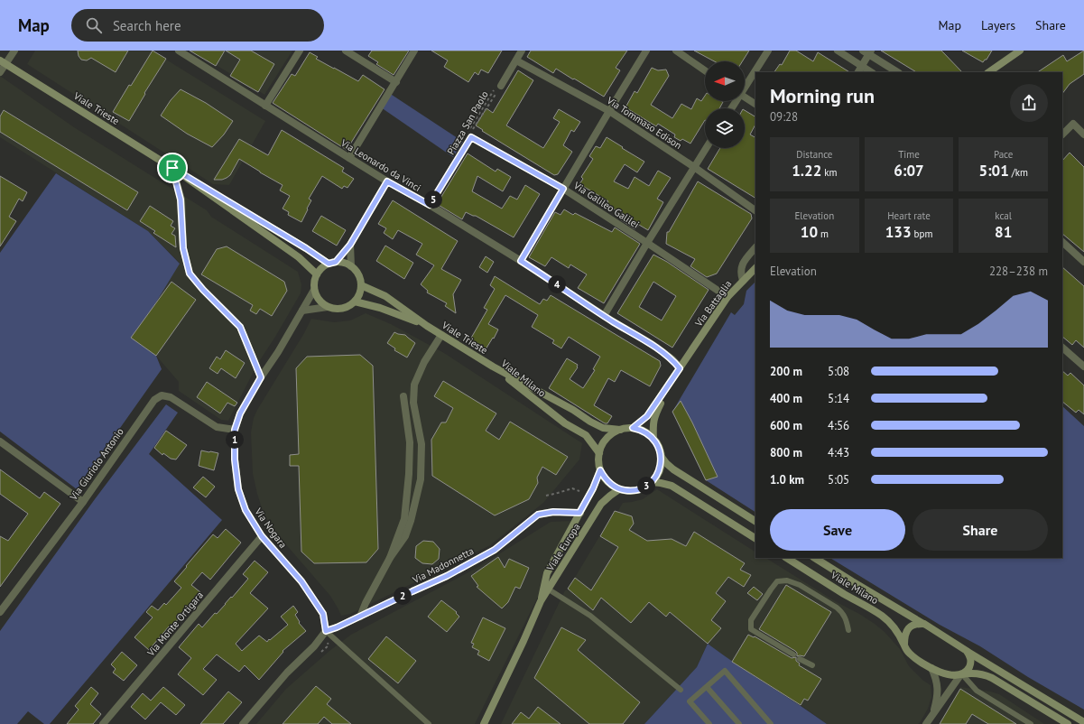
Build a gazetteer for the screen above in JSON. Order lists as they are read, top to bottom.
{
  "streets": {
    "main road": [
      "Viale Trieste",
      "Via Battaglia",
      "Viale Milano",
      "Viale Europa"
    ],
    "street": [
      "Piazza San Paolo",
      "Via Tommaso Edison",
      "Via Leonardo da Vinci",
      "Via Galileo Galilei",
      "Via Giuriolo Antonio",
      "Via Nogara",
      "Via Madonnetta",
      "Via Monte Ortigara"
    ]
  },
  "crossings": [
    ["Viale Trieste", "Viale Milano"],
    ["Viale Trieste", "Via Nogara"],
    ["Piazza San Paolo", "Via Tommaso Edison"],
    ["Piazza San Paolo", "Via Leonardo da Vinci"],
    ["Piazza San Paolo", "Via Galileo Galilei"],
    ["Via Leonardo da Vinci", "Via Battaglia"],
    ["Via Galileo Galilei", "Via Battaglia"],
    ["Via Battaglia", "Viale Milano"],
    ["Via Battaglia", "Viale Europa"],
    ["Viale Milano", "Viale Europa"],
    ["Via Giuriolo Antonio", "Via Nogara"],
    ["Via Nogara", "Via Madonnetta"],
    ["Via Nogara", "Via Monte Ortigara"],
    ["Viale Europa", "Via Madonnetta"]
  ],
  "north": "left",
  "page": {
    "header": "Map",
    "search": "Search here",
    "nav": ["Map", "Layers", "Share"],
    "heading": ["Morning run", "09:28"],
    "stats": [
      ["Distance", "1.22 km"],
      ["Time", "6:07"],
      ["Pace", "5:01 /km"],
      ["Elevation", "10 m"],
      ["Heart rate", "133 bpm"],
      ["kcal", "81"]
    ],
    "pins": [
      "5",
      "4",
      "1",
      "3",
      "2"
    ],
    "chart": ["Elevation", "228–238 m"],
    "list": [
      {
        "name": "200 m",
        "note": "5:08"
      },
      {
        "name": "400 m",
        "note": "5:14"
      },
      {
        "name": "600 m",
        "note": "4:56"
      },
      {
        "name": "800 m",
        "note": "4:43"
      },
      {
        "name": "1.0 km",
        "note": "5:05"
      }
    ],
    "buttons": ["Save", "Share"]
  }
}
